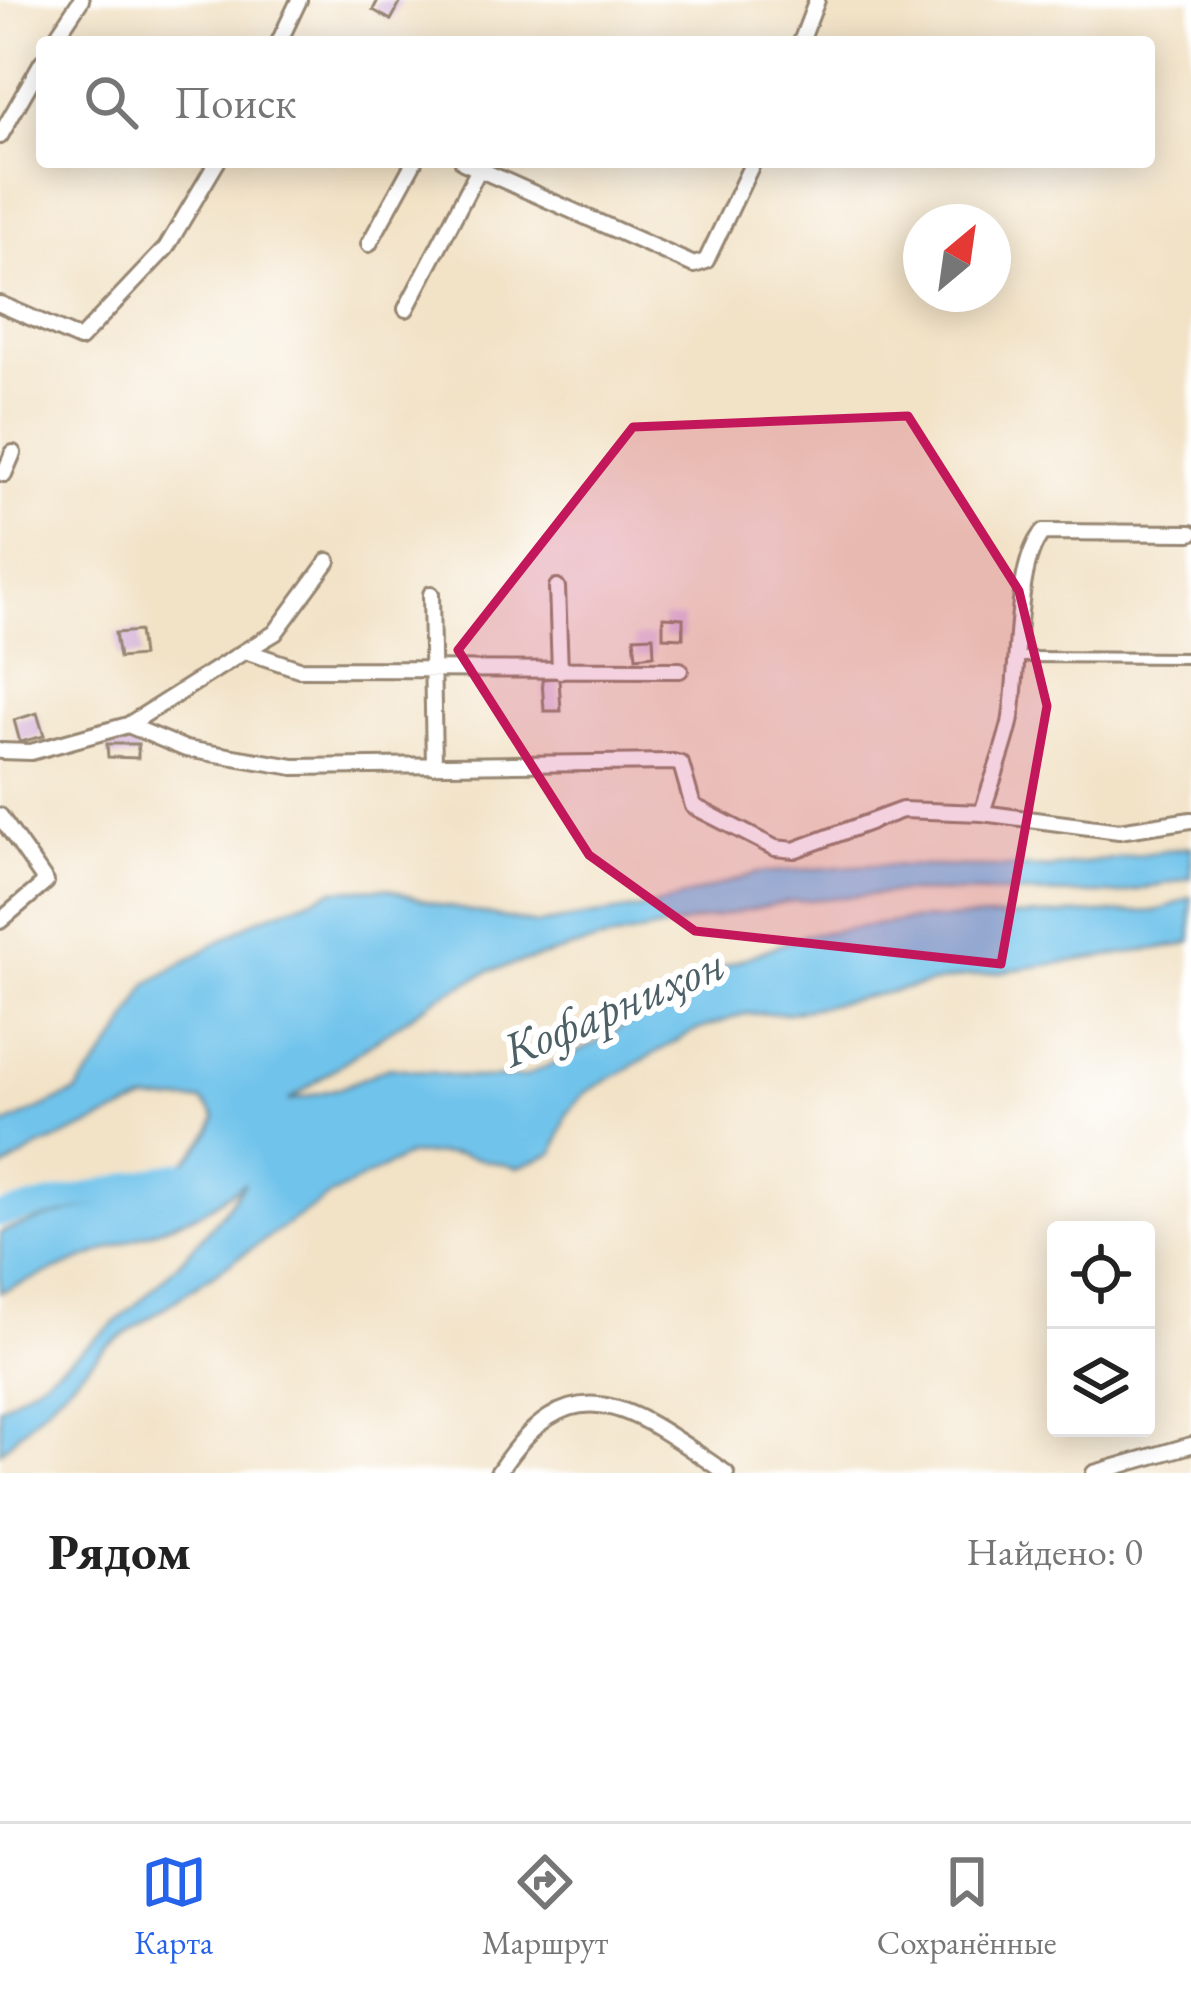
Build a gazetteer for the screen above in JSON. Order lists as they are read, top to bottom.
{
  "water": ["Кофарниҳон"],
  "north": "top right",
  "page": {
    "search": "Поиск",
    "heading": ["Рядом", "Найдено: 0"],
    "nav": ["Карта", "Маршрут", "Сохранённые"]
  }
}
